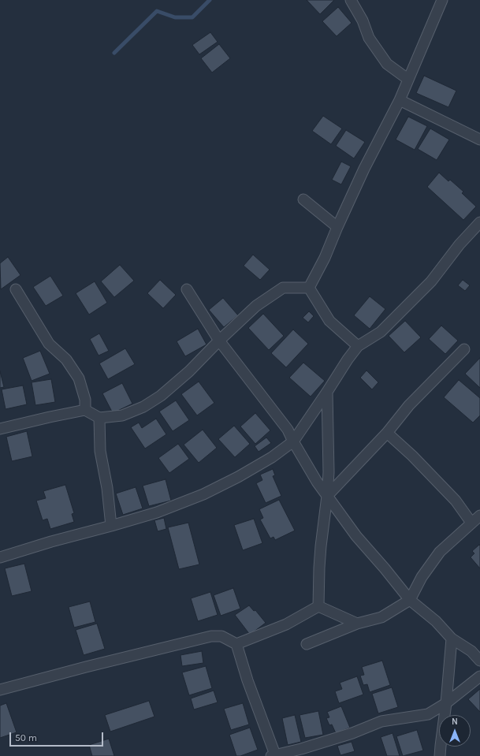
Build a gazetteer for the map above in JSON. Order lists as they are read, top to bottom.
{
  "scale_bar": "50 m",
  "north": "top"
}
